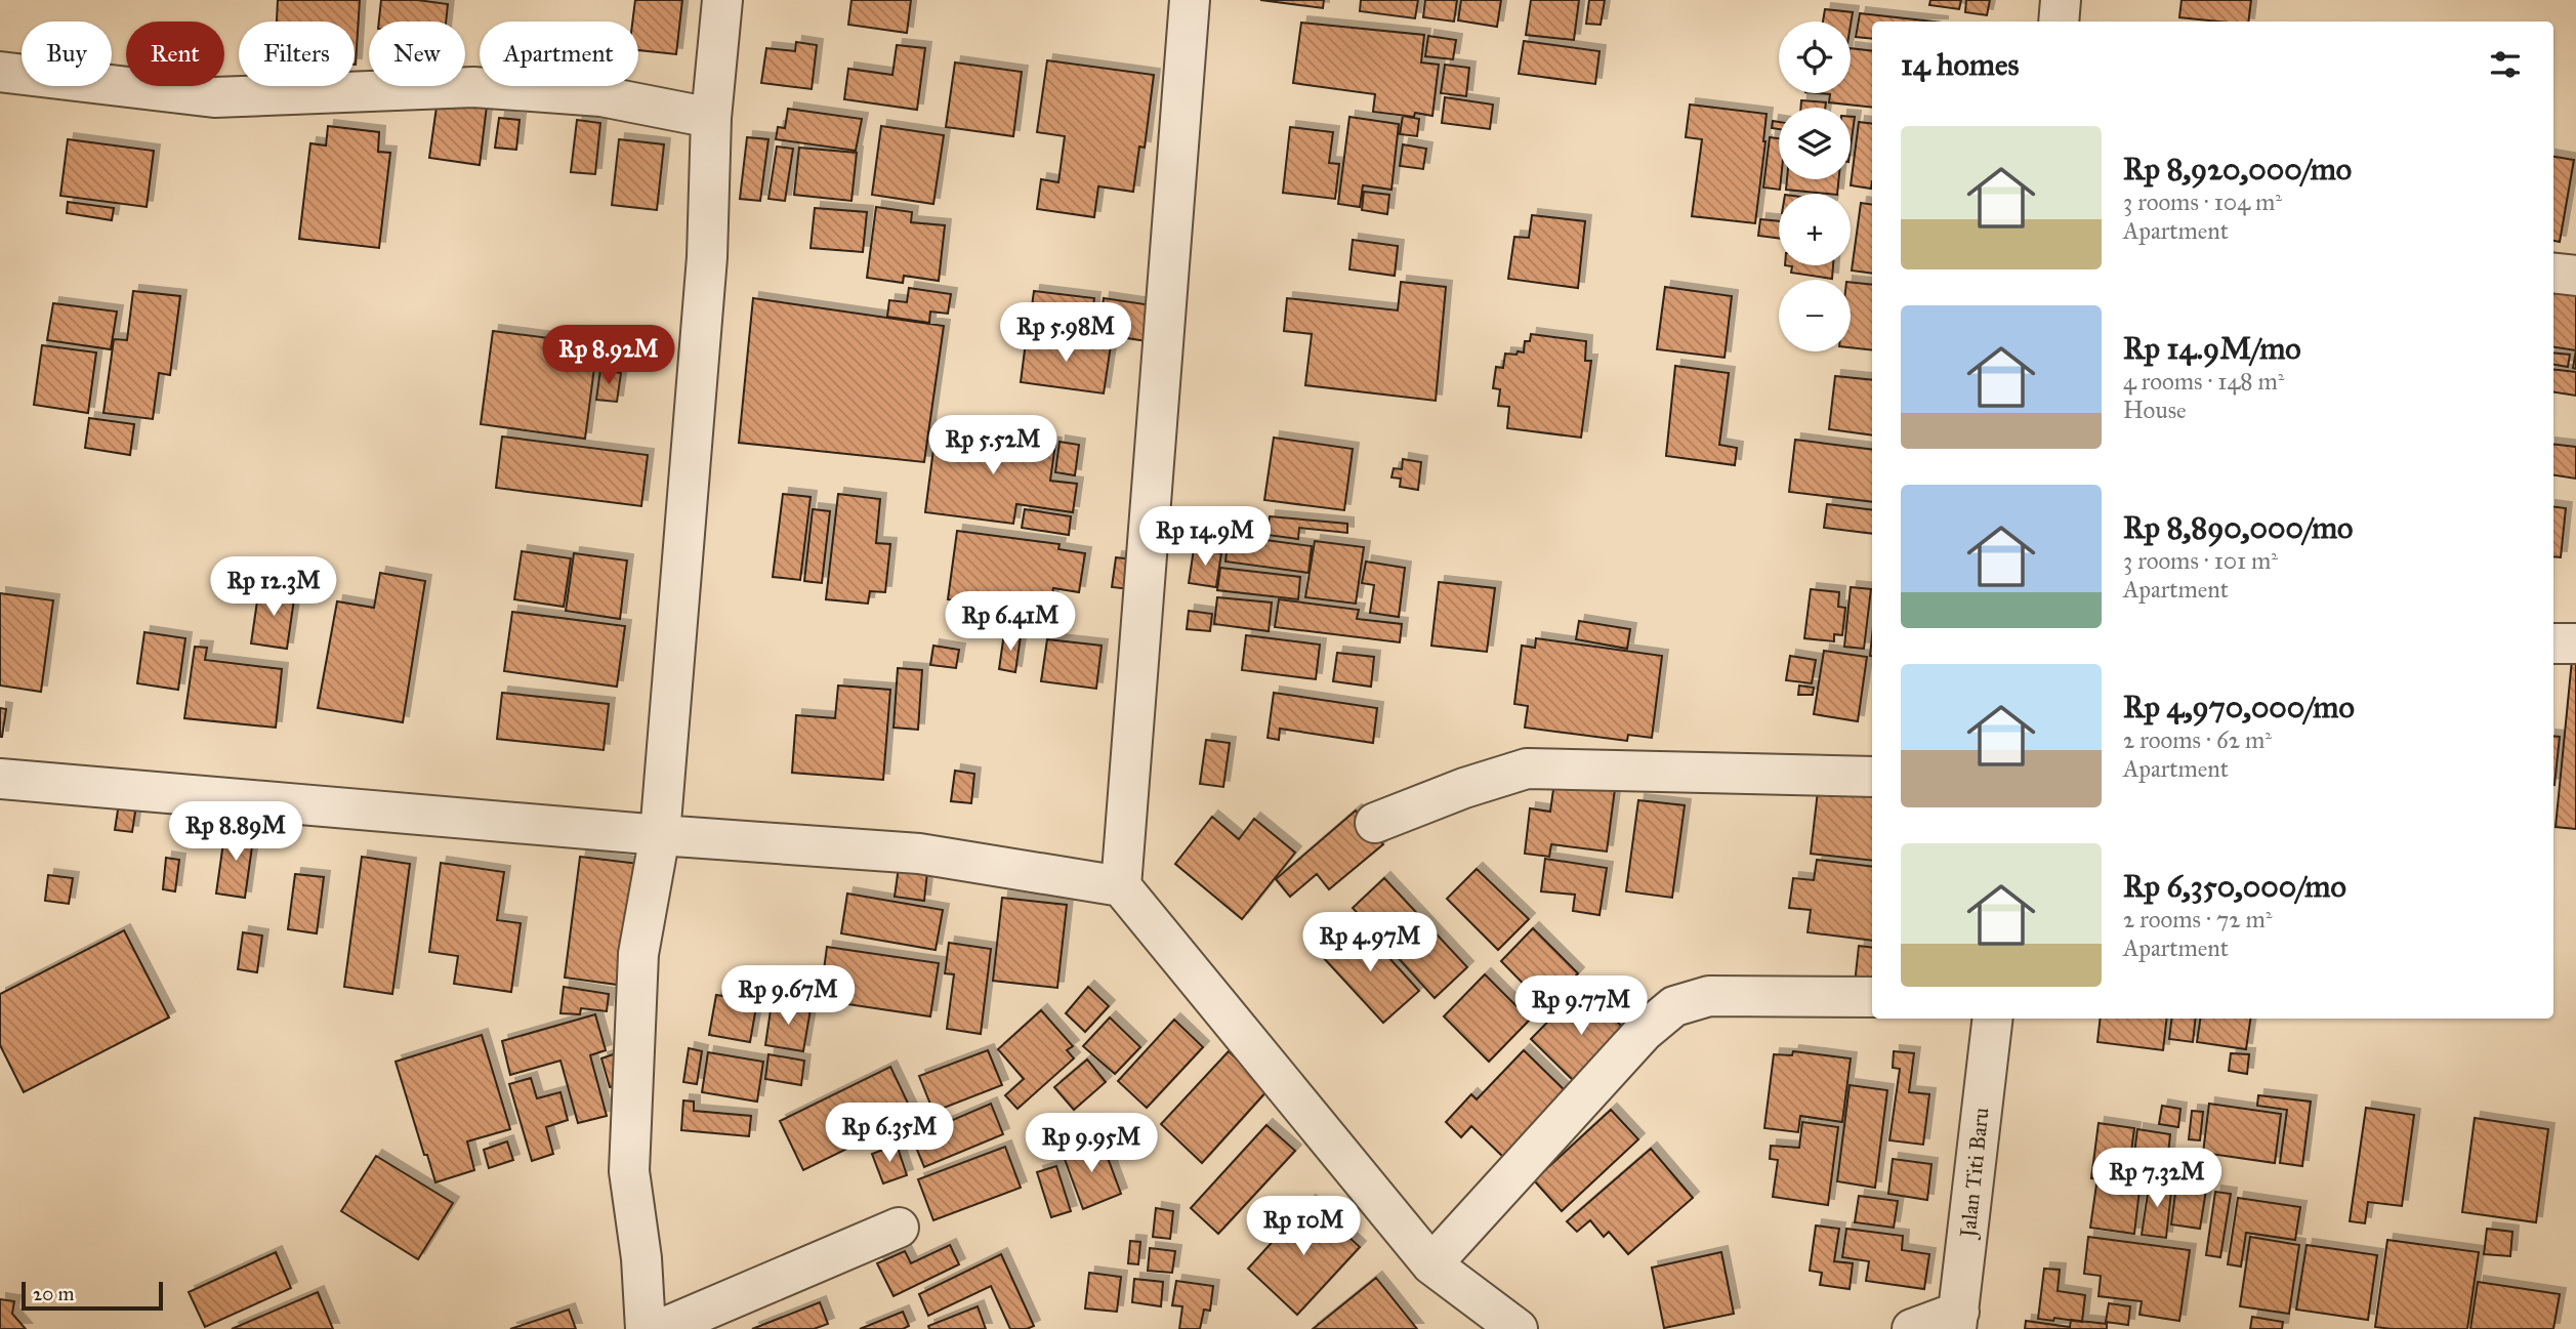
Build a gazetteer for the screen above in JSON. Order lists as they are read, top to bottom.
{
  "streets": {
    "street": ["Jalan Titi Baru"]
  },
  "scale_bar": "20 m",
  "page": {
    "map_buttons": ["+", "−"],
    "chip": [
      "Buy",
      "Rent",
      "Filters",
      "New",
      "Apartment"
    ],
    "heading": "14 homes",
    "list": [
      {
        "name": "Rp 8,920,000/mo",
        "note": "3 rooms · 104 m² · Apartment"
      },
      {
        "name": "Rp 14.9M/mo",
        "note": "4 rooms · 148 m² · House"
      },
      {
        "name": "Rp 8,890,000/mo",
        "note": "3 rooms · 101 m² · Apartment"
      },
      {
        "name": "Rp 4,970,000/mo",
        "note": "2 rooms · 62 m² · Apartment"
      },
      {
        "name": "Rp 6,350,000/mo",
        "note": "2 rooms · 72 m² · Apartment"
      }
    ],
    "price": [
      "Rp 5.98M",
      "Rp 8.92M",
      "Rp 5.52M",
      "Rp 14.9M",
      "Rp 12.3M",
      "Rp 6.41M",
      "Rp 8.89M",
      "Rp 4.97M",
      "Rp 9.67M",
      "Rp 9.77M",
      "Rp 6.35M",
      "Rp 9.95M",
      "Rp 7.32M",
      "Rp 10M"
    ],
    "scale": "20 m"
  }
}
